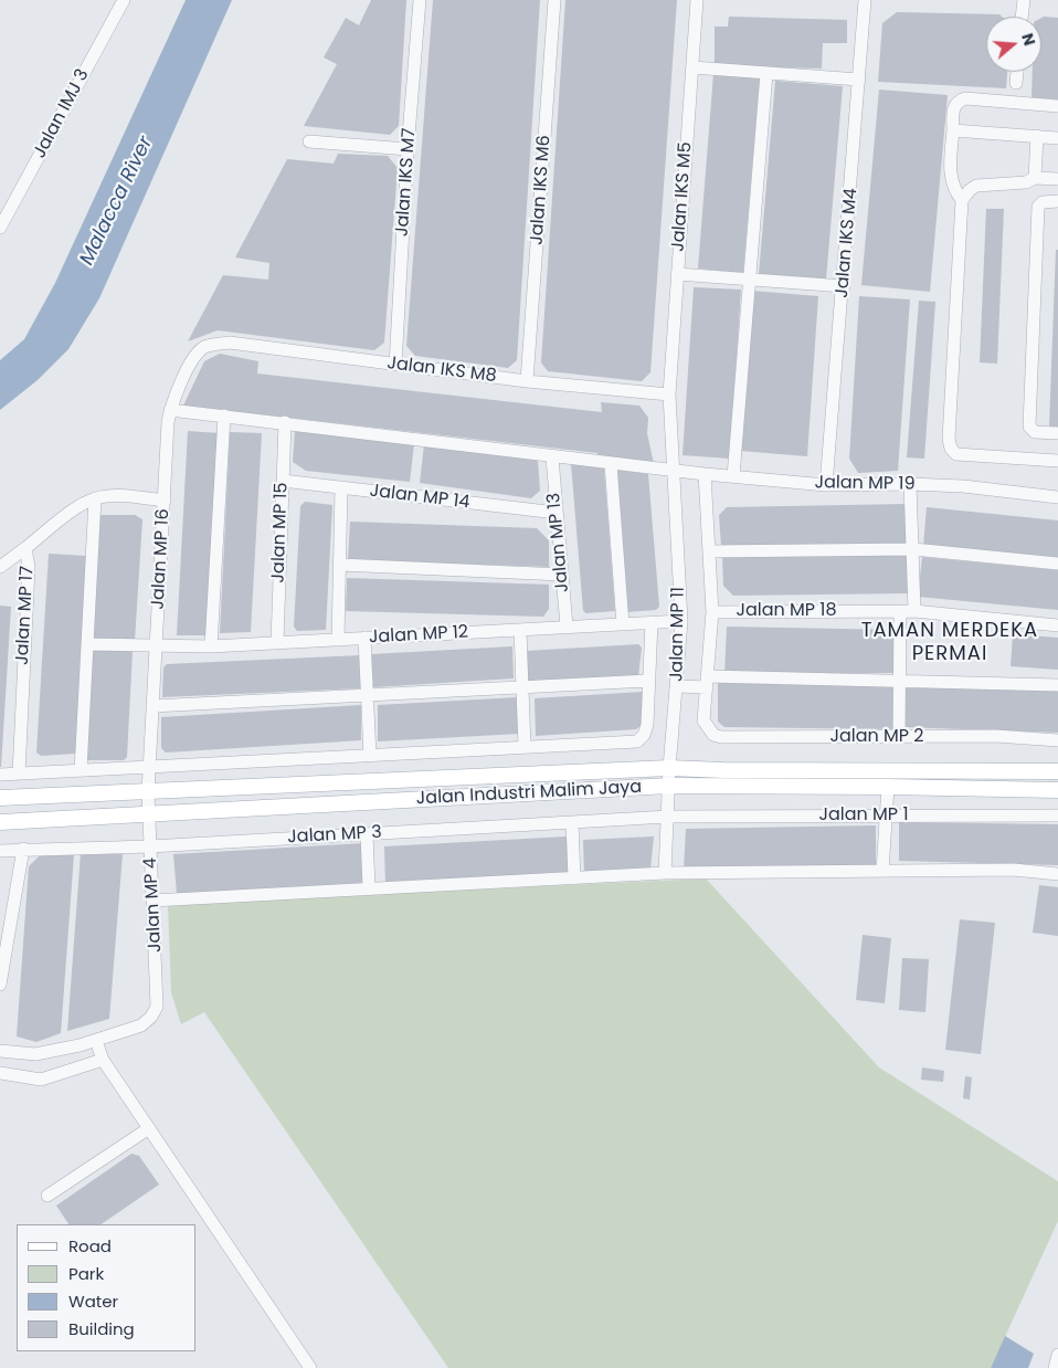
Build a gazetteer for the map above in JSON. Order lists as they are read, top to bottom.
{
  "streets": {
    "main road": ["Jalan Industri Malim Jaya"],
    "street": [
      "Jalan IMJ 3",
      "Jalan IKS M7",
      "Jalan IKS M6",
      "Jalan IKS M5",
      "Jalan IKS M4",
      "Jalan IKS M8",
      "Jalan MP 19",
      "Jalan MP 14",
      "Jalan MP 15",
      "Jalan MP 13",
      "Jalan MP 16",
      "Jalan MP 18",
      "Jalan MP 17",
      "Jalan MP 11",
      "Jalan MP 12",
      "Jalan MP 2",
      "Jalan MP 1",
      "Jalan MP 3",
      "Jalan MP 4"
    ]
  },
  "crossings": [
    ["Jalan IKS M7", "Jalan IKS M8"],
    ["Jalan IKS M6", "Jalan IKS M8"],
    ["Jalan IKS M5", "Jalan IKS M8"],
    ["Jalan IKS M5", "Jalan MP 11"],
    ["Jalan IKS M4", "Jalan MP 19"],
    ["Jalan IKS M8", "Jalan MP 16"],
    ["Jalan IKS M8", "Jalan MP 11"],
    ["Jalan MP 19", "Jalan MP 15"],
    ["Jalan MP 19", "Jalan MP 13"],
    ["Jalan MP 19", "Jalan MP 16"],
    ["Jalan MP 19", "Jalan MP 11"],
    ["Jalan MP 14", "Jalan MP 15"],
    ["Jalan MP 14", "Jalan MP 13"],
    ["Jalan MP 15", "Jalan MP 12"],
    ["Jalan MP 13", "Jalan MP 12"],
    ["Jalan MP 16", "Jalan MP 12"],
    ["Jalan MP 16", "Jalan Industri Malim Jaya"],
    ["Jalan MP 16", "Jalan MP 4"],
    ["Jalan MP 11", "Jalan MP 12"],
    ["Jalan MP 11", "Jalan Industri Malim Jaya"],
    ["Jalan MP 11", "Jalan MP 1"],
    ["Jalan MP 11", "Jalan MP 3"],
    ["Jalan Industri Malim Jaya", "Jalan MP 4"],
    ["Jalan MP 1", "Jalan MP 3"],
    ["Jalan MP 3", "Jalan MP 4"]
  ],
  "districts": ["TAMAN MERDEKA PERMAI"],
  "water": ["Malacca River"],
  "legend": [
    "Road",
    "Park",
    "Water",
    "Building"
  ],
  "north": "right"
}
